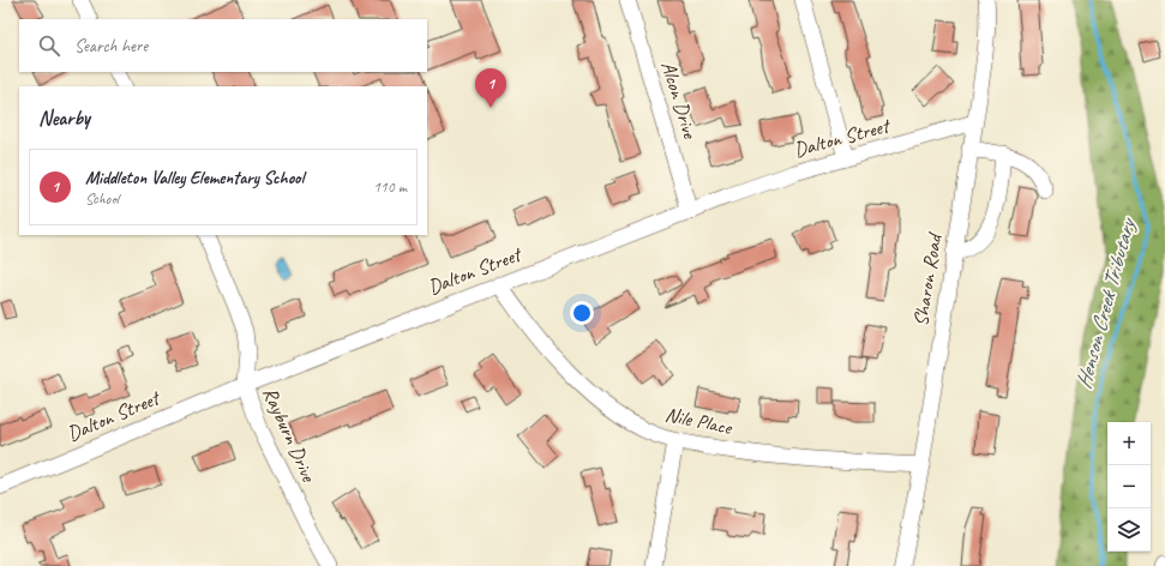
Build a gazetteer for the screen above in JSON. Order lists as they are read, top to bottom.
{
  "streets": {
    "street": [
      "Alcon Drive",
      "Dalton Street",
      "Sharon Road",
      "Nile Place",
      "Rayburn Drive"
    ]
  },
  "crossings": [
    ["Alcon Drive", "Dalton Street"],
    ["Dalton Street", "Sharon Road"],
    ["Dalton Street", "Nile Place"],
    ["Dalton Street", "Rayburn Drive"],
    ["Sharon Road", "Nile Place"]
  ],
  "water": ["Henson Creek Tributary"],
  "page": {
    "search": "Search here",
    "pins": "1",
    "heading": "Nearby",
    "list": [
      {
        "mark": "1",
        "name": "Middleton Valley Elementary School",
        "note": "School",
        "value": "110 m"
      }
    ],
    "map_buttons": ["+", "−"]
  }
}
